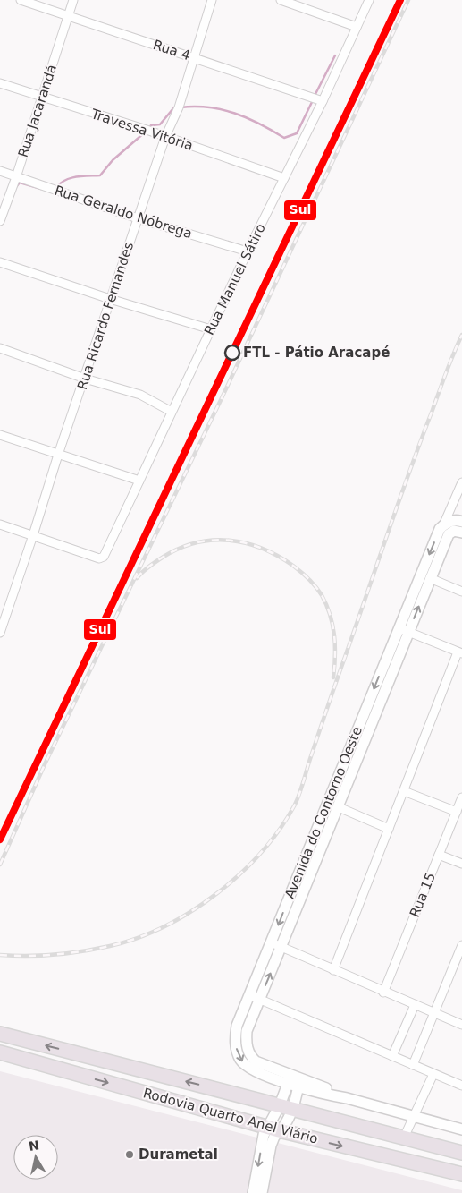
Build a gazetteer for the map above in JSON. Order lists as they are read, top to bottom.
{
  "streets": {
    "highway": ["Rodovia Quarto Anel Viário"],
    "street": [
      "Rua 4",
      "Rua Jacarandá",
      "Travessa Vitória",
      "Rua Geraldo Nóbrega",
      "Rua Manuel Sátiro",
      "Rua Ricardo Fernandes",
      "Avenida do Contorno Oeste",
      "Rua 15"
    ]
  },
  "crossings": [
    ["Rua 4", "Rua Jacarandá"],
    ["Rua 4", "Rua Manuel Sátiro"],
    ["Rua 4", "Rua Ricardo Fernandes"],
    ["Rua Jacarandá", "Travessa Vitória"],
    ["Rua Jacarandá", "Rua Geraldo Nóbrega"],
    ["Travessa Vitória", "Rua Manuel Sátiro"],
    ["Travessa Vitória", "Rua Ricardo Fernandes"],
    ["Rua Geraldo Nóbrega", "Rua Manuel Sátiro"],
    ["Rua Geraldo Nóbrega", "Rua Ricardo Fernandes"],
    ["Rua Manuel Sátiro", "Rua Ricardo Fernandes"]
  ],
  "places": ["FTL - Pátio Aracapé", "Durametal"],
  "lines": ["transit line Sul"],
  "north": "top"
}
